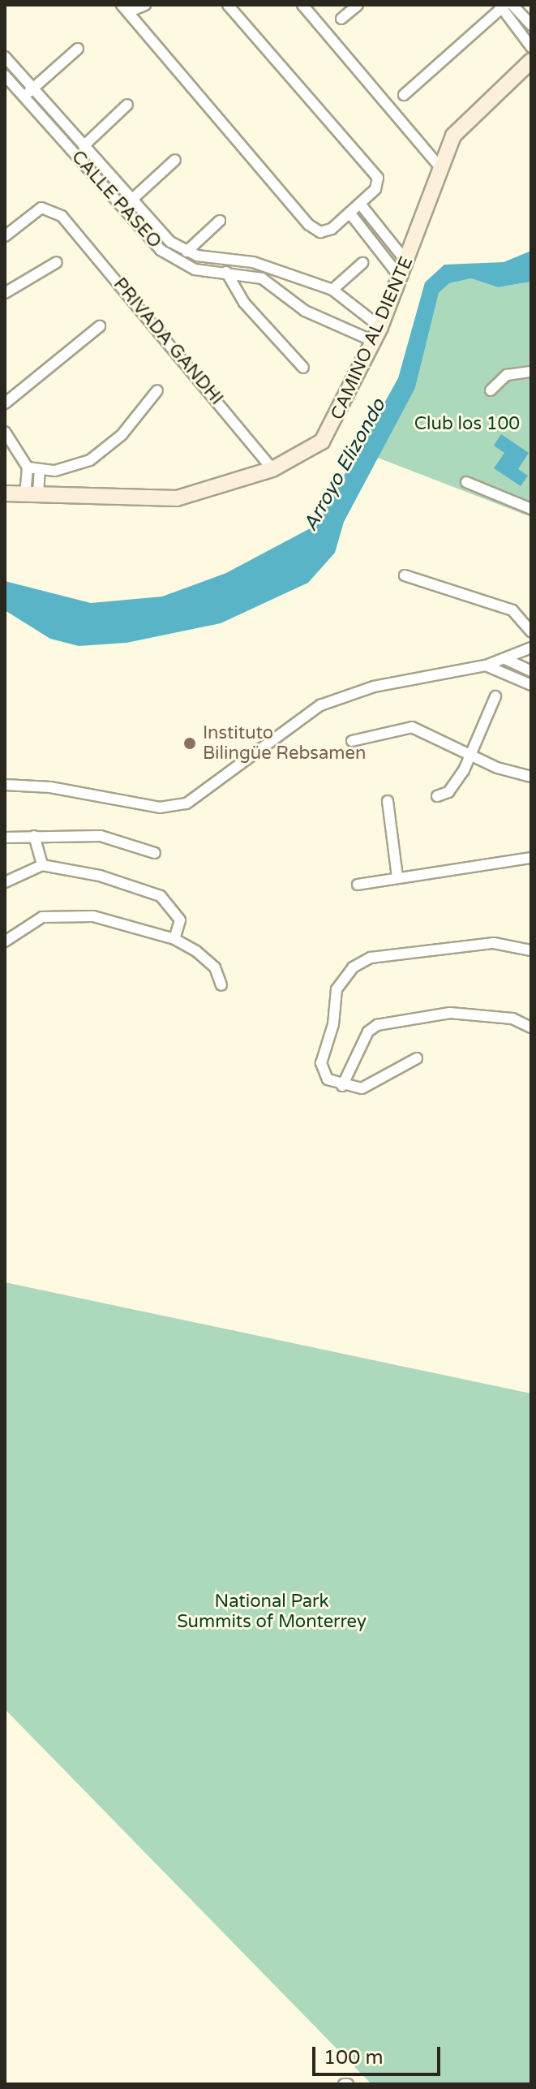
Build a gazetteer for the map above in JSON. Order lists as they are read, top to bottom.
{
  "streets": {
    "street": ["CALLE PASEO", "CAMINO AL DIENTE", "PRIVADA GANDHI"]
  },
  "crossings": [
    ["CALLE PASEO", "CAMINO AL DIENTE"],
    ["CAMINO AL DIENTE", "PRIVADA GANDHI"]
  ],
  "water": ["Arroyo Elizondo"],
  "parks": ["Club los 100", "National Park Summits of Monterrey"],
  "places": ["Instituto Bilingüe Rebsamen"],
  "scale_bar": "100 m"
}
